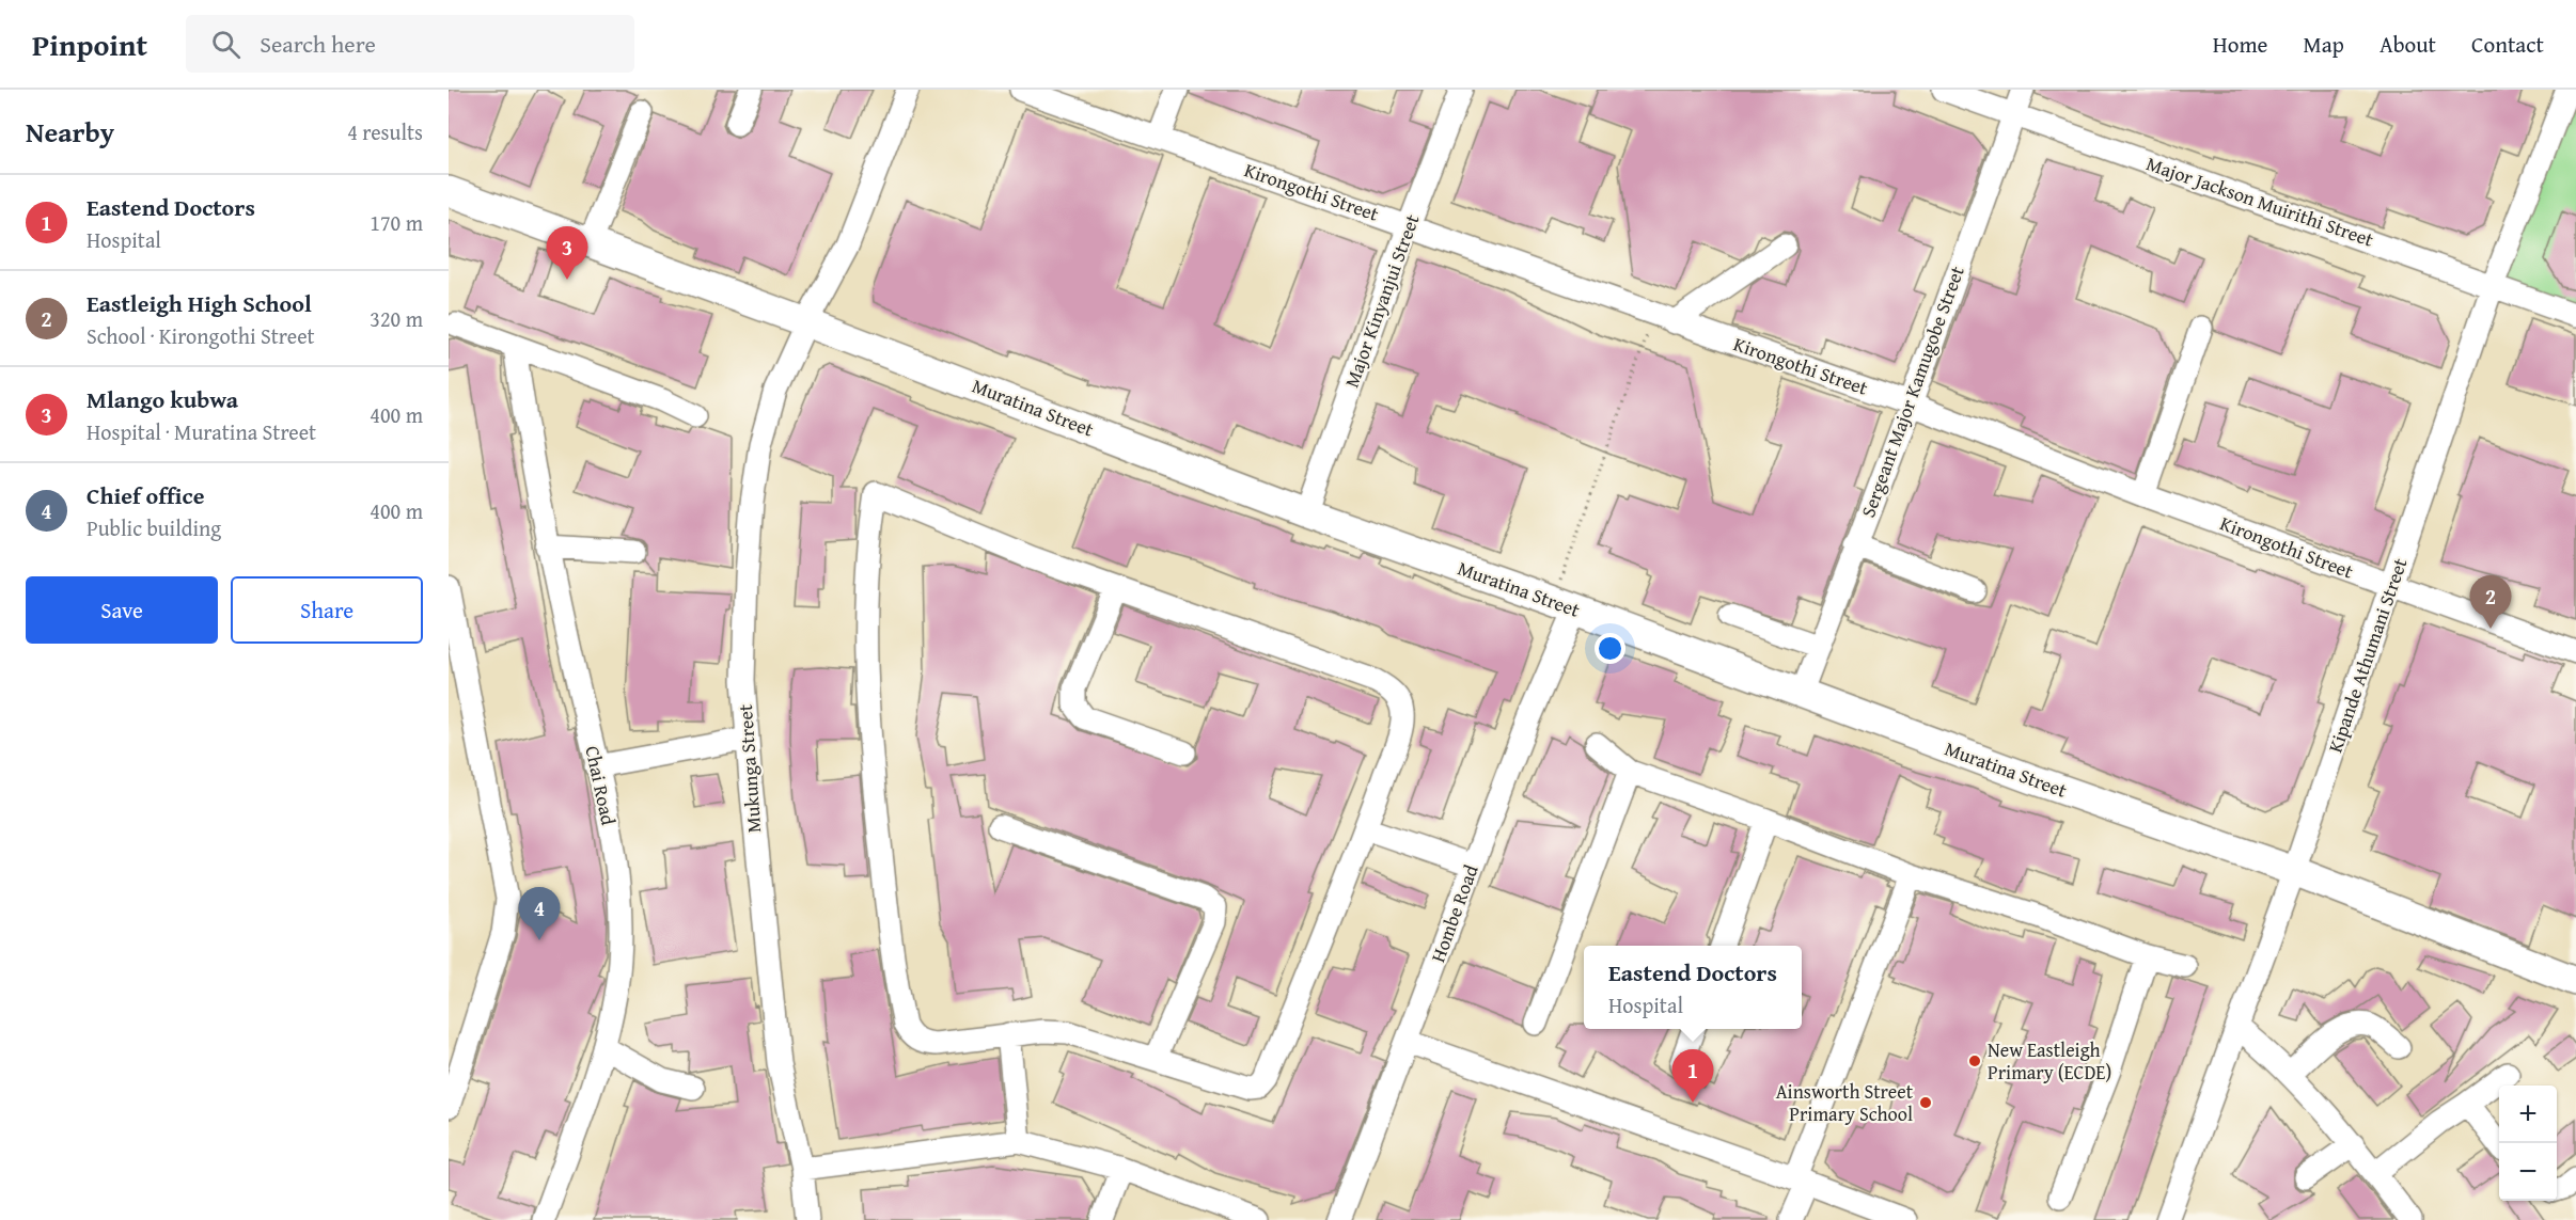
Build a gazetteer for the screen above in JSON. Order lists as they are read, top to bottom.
{
  "streets": {
    "main road": ["Muratina Street"],
    "street": [
      "Kirongothi Street",
      "Major Jackson Muirithi Street",
      "Major Kinyanjui Street",
      "Sergeant Major Kamugobe Street",
      "Kipande Athumani Street",
      "Mukunga Street",
      "Chai Road",
      "Hombe Road"
    ]
  },
  "crossings": [
    ["Kirongothi Street", "Major Kinyanjui Street"],
    ["Kirongothi Street", "Sergeant Major Kamugobe Street"],
    ["Kirongothi Street", "Kipande Athumani Street"],
    ["Major Jackson Muirithi Street", "Sergeant Major Kamugobe Street"],
    ["Major Jackson Muirithi Street", "Kipande Athumani Street"],
    ["Major Kinyanjui Street", "Muratina Street"],
    ["Sergeant Major Kamugobe Street", "Muratina Street"],
    ["Muratina Street", "Kipande Athumani Street"],
    ["Muratina Street", "Mukunga Street"],
    ["Muratina Street", "Hombe Road"]
  ],
  "places": ["New Eastleigh Primary (ECDE)", "Ainsworth Street Primary School"],
  "page": {
    "header": "Pinpoint",
    "search": "Search here",
    "nav": [
      "Home",
      "Map",
      "About",
      "Contact"
    ],
    "heading": ["Nearby", "4 results"],
    "list": [
      {
        "mark": "1",
        "name": "Eastend Doctors",
        "note": "Hospital",
        "value": "170 m"
      },
      {
        "mark": "2",
        "name": "Eastleigh High School",
        "note": "School · Kirongothi Street",
        "value": "320 m"
      },
      {
        "mark": "3",
        "name": "Mlango kubwa",
        "note": "Hospital · Muratina Street",
        "value": "400 m"
      },
      {
        "mark": "4",
        "name": "Chief office",
        "note": "Public building",
        "value": "400 m"
      }
    ],
    "pins": [
      "3",
      "2",
      "4",
      "1"
    ],
    "buttons": ["Save", "Share"],
    "popup": ["Eastend Doctors", "Hospital"],
    "map_buttons": ["+", "−"]
  }
}
